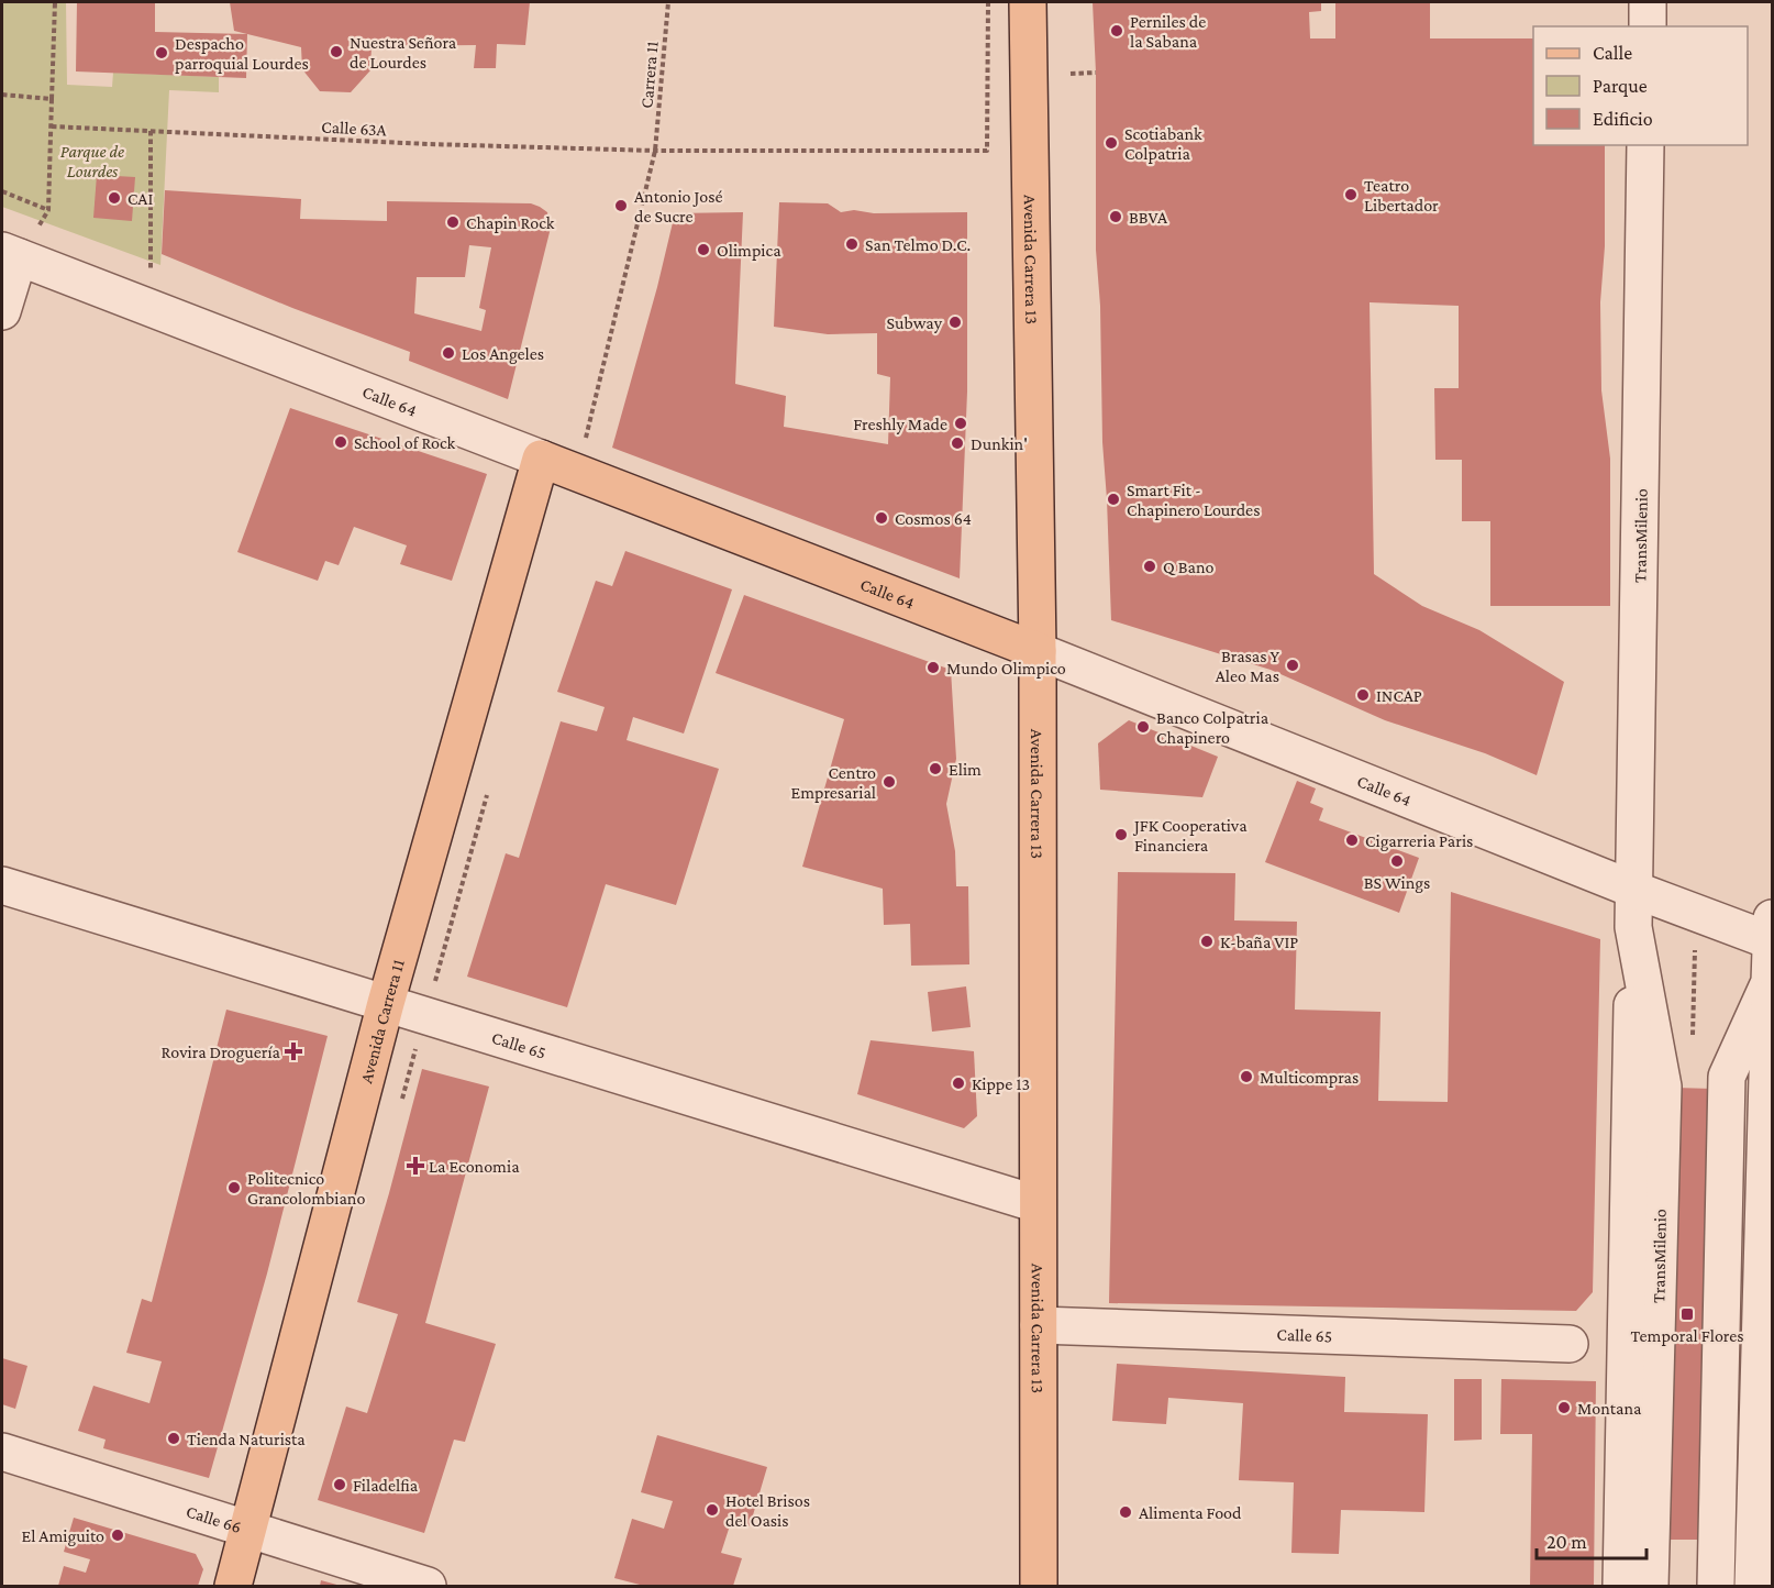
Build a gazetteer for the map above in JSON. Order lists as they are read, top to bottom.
{
  "streets": {
    "main road": ["Avenida Carrera 13", "Calle 64", "Avenida Carrera 11"],
    "street": ["TransMilenio", "Calle 65", "Calle 66"],
    "path": ["Carrera 11", "Calle 63A"]
  },
  "crossings": [
    ["Carrera 11", "Calle 63A"],
    ["Carrera 11", "Calle 64"],
    ["Avenida Carrera 13", "Calle 64"],
    ["Avenida Carrera 13", "Calle 65"],
    ["Calle 64", "TransMilenio"],
    ["Calle 64", "Avenida Carrera 11"],
    ["Avenida Carrera 11", "Calle 65"],
    ["Avenida Carrera 11", "Calle 66"]
  ],
  "parks": ["Parque de Lourdes"],
  "places": {
    "other": [
      "Perniles de la Sabana",
      "Nuestra Señora de Lourdes",
      "Despacho parroquial Lourdes",
      "Scotiabank Colpatria",
      "Teatro Libertador",
      "CAI",
      "Antonio José de Sucre",
      "BBVA",
      "Chapin Rock",
      "San Telmo D.C.",
      "Olimpica",
      "Subway",
      "Los Angeles",
      "Freshly Made",
      "School of Rock",
      "Dunkin'",
      "Smart Fit - Chapinero Lourdes",
      "Cosmos 64",
      "Q Bano",
      "Brasas Y Aleo Mas",
      "Mundo Olimpico",
      "INCAP",
      "Banco Colpatria Chapinero",
      "Elim",
      "Centro Empresarial",
      "JFK Cooperativa Financiera",
      "Cigarreria Paris",
      "BS Wings",
      "K-baña VIP",
      "Multicompras",
      "Kippe 13",
      "Politecnico Grancolombiano",
      "Montana",
      "Tienda Naturista",
      "Filadelfia",
      "Hotel Brisos del Oasis",
      "Alimenta Food",
      "El Amiguito"
    ],
    "health": ["Rovira Droguería", "La Economia"],
    "transit": ["Temporal Flores"]
  },
  "legend": ["Calle", "Parque", "Edificio"],
  "scale_bar": "20 m"
}
